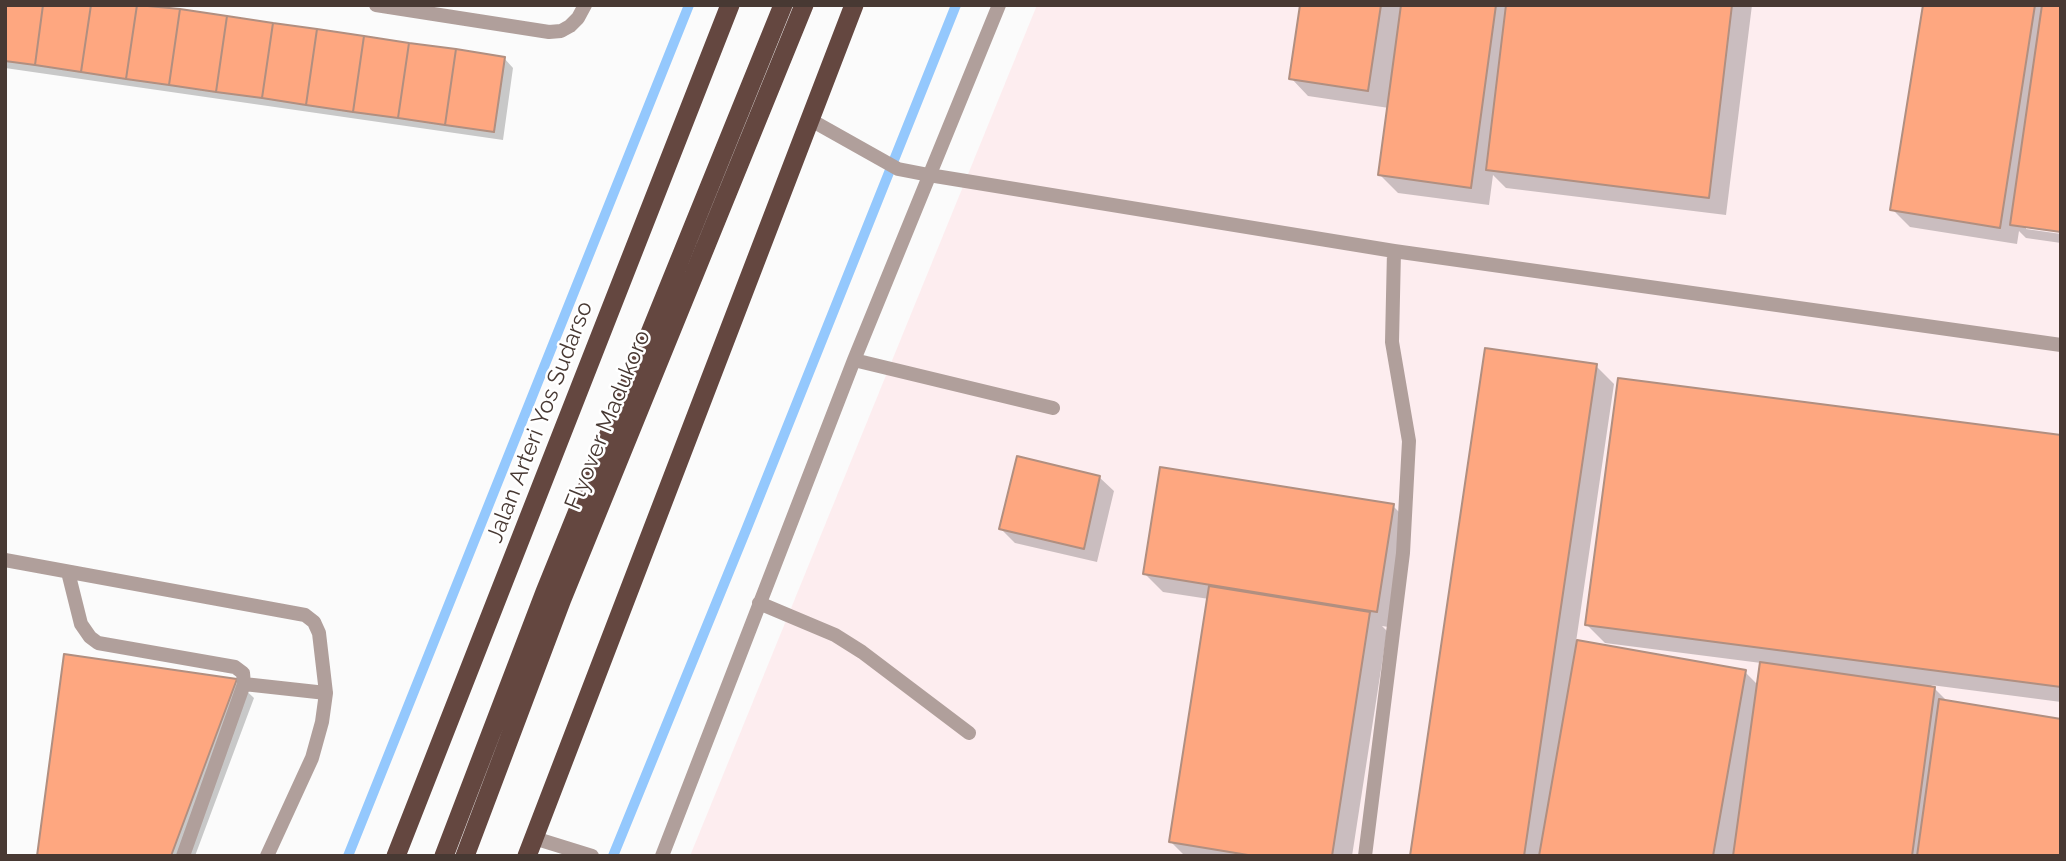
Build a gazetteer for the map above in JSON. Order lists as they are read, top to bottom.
{
  "streets": {
    "highway": ["Flyover Madukoro", "Jalan Arteri Yos Sudarso"]
  }
}
